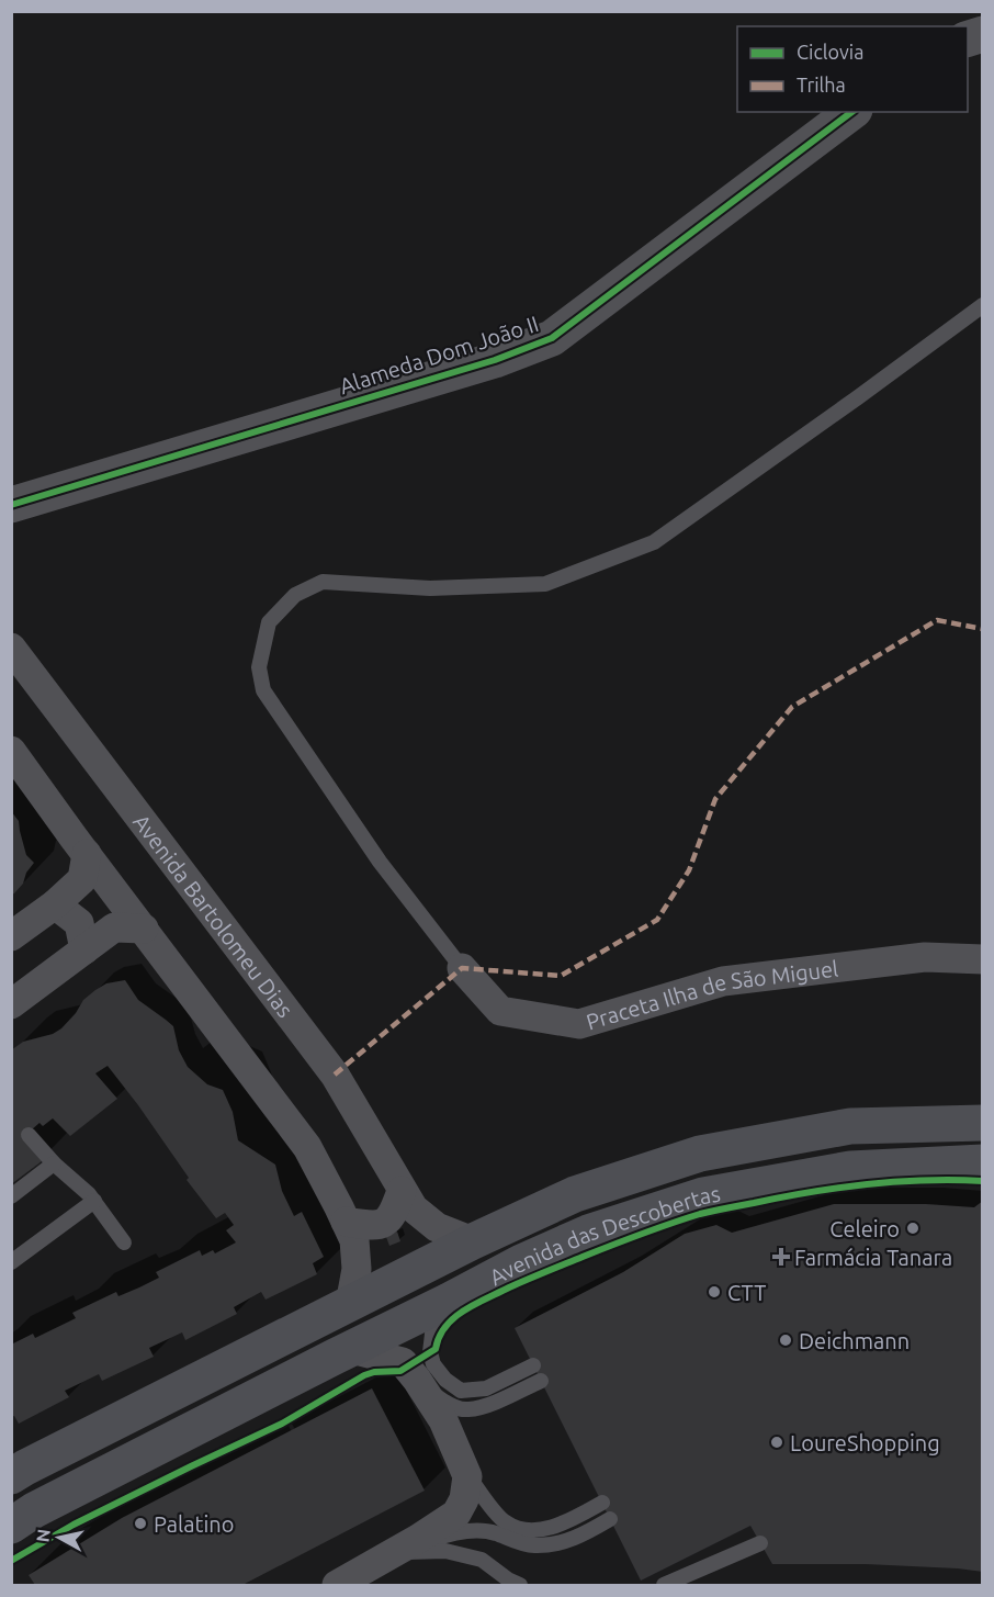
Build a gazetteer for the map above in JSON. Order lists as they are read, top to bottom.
{
  "streets": {
    "main road": ["Avenida das Descobertas"],
    "street": ["Alameda Dom João II", "Avenida Bartolomeu Dias", "Praceta Ilha de São Miguel"]
  },
  "crossings": [
    ["Avenida Bartolomeu Dias", "Avenida das Descobertas"]
  ],
  "places": {
    "other": [
      "Celeiro",
      "CTT",
      "Deichmann",
      "LoureShopping",
      "Palatino"
    ],
    "health": ["Farmácia Tanara"]
  },
  "legend": ["Ciclovia", "Trilha"],
  "north": "left"
}
